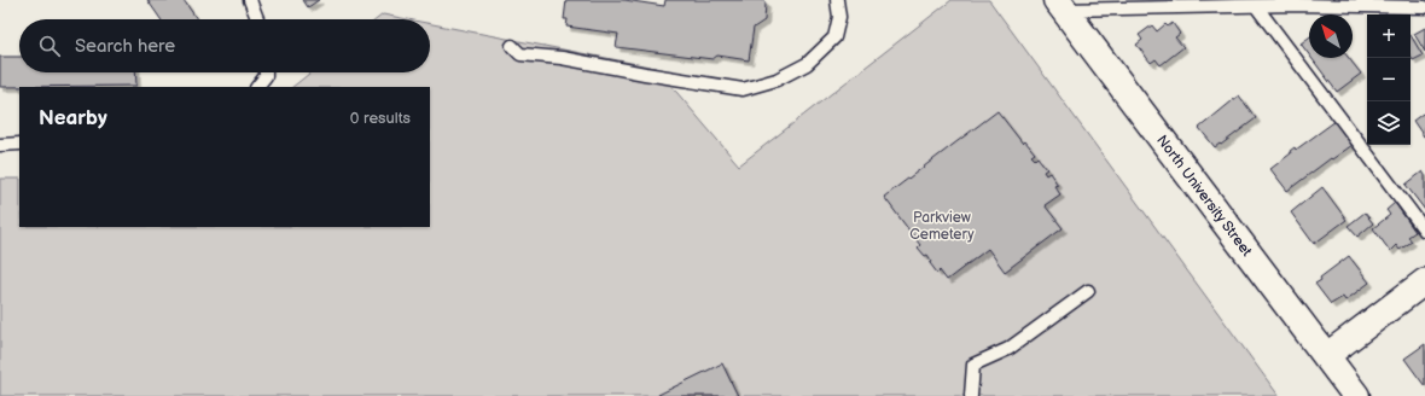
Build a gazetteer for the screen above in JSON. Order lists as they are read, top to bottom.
{
  "streets": {
    "main road": ["North University Street"]
  },
  "parks": ["Parkview Cemetery"],
  "north": "top left",
  "page": {
    "map_buttons": ["+", "−"],
    "search": "Search here",
    "heading": ["Nearby", "0 results"]
  }
}
